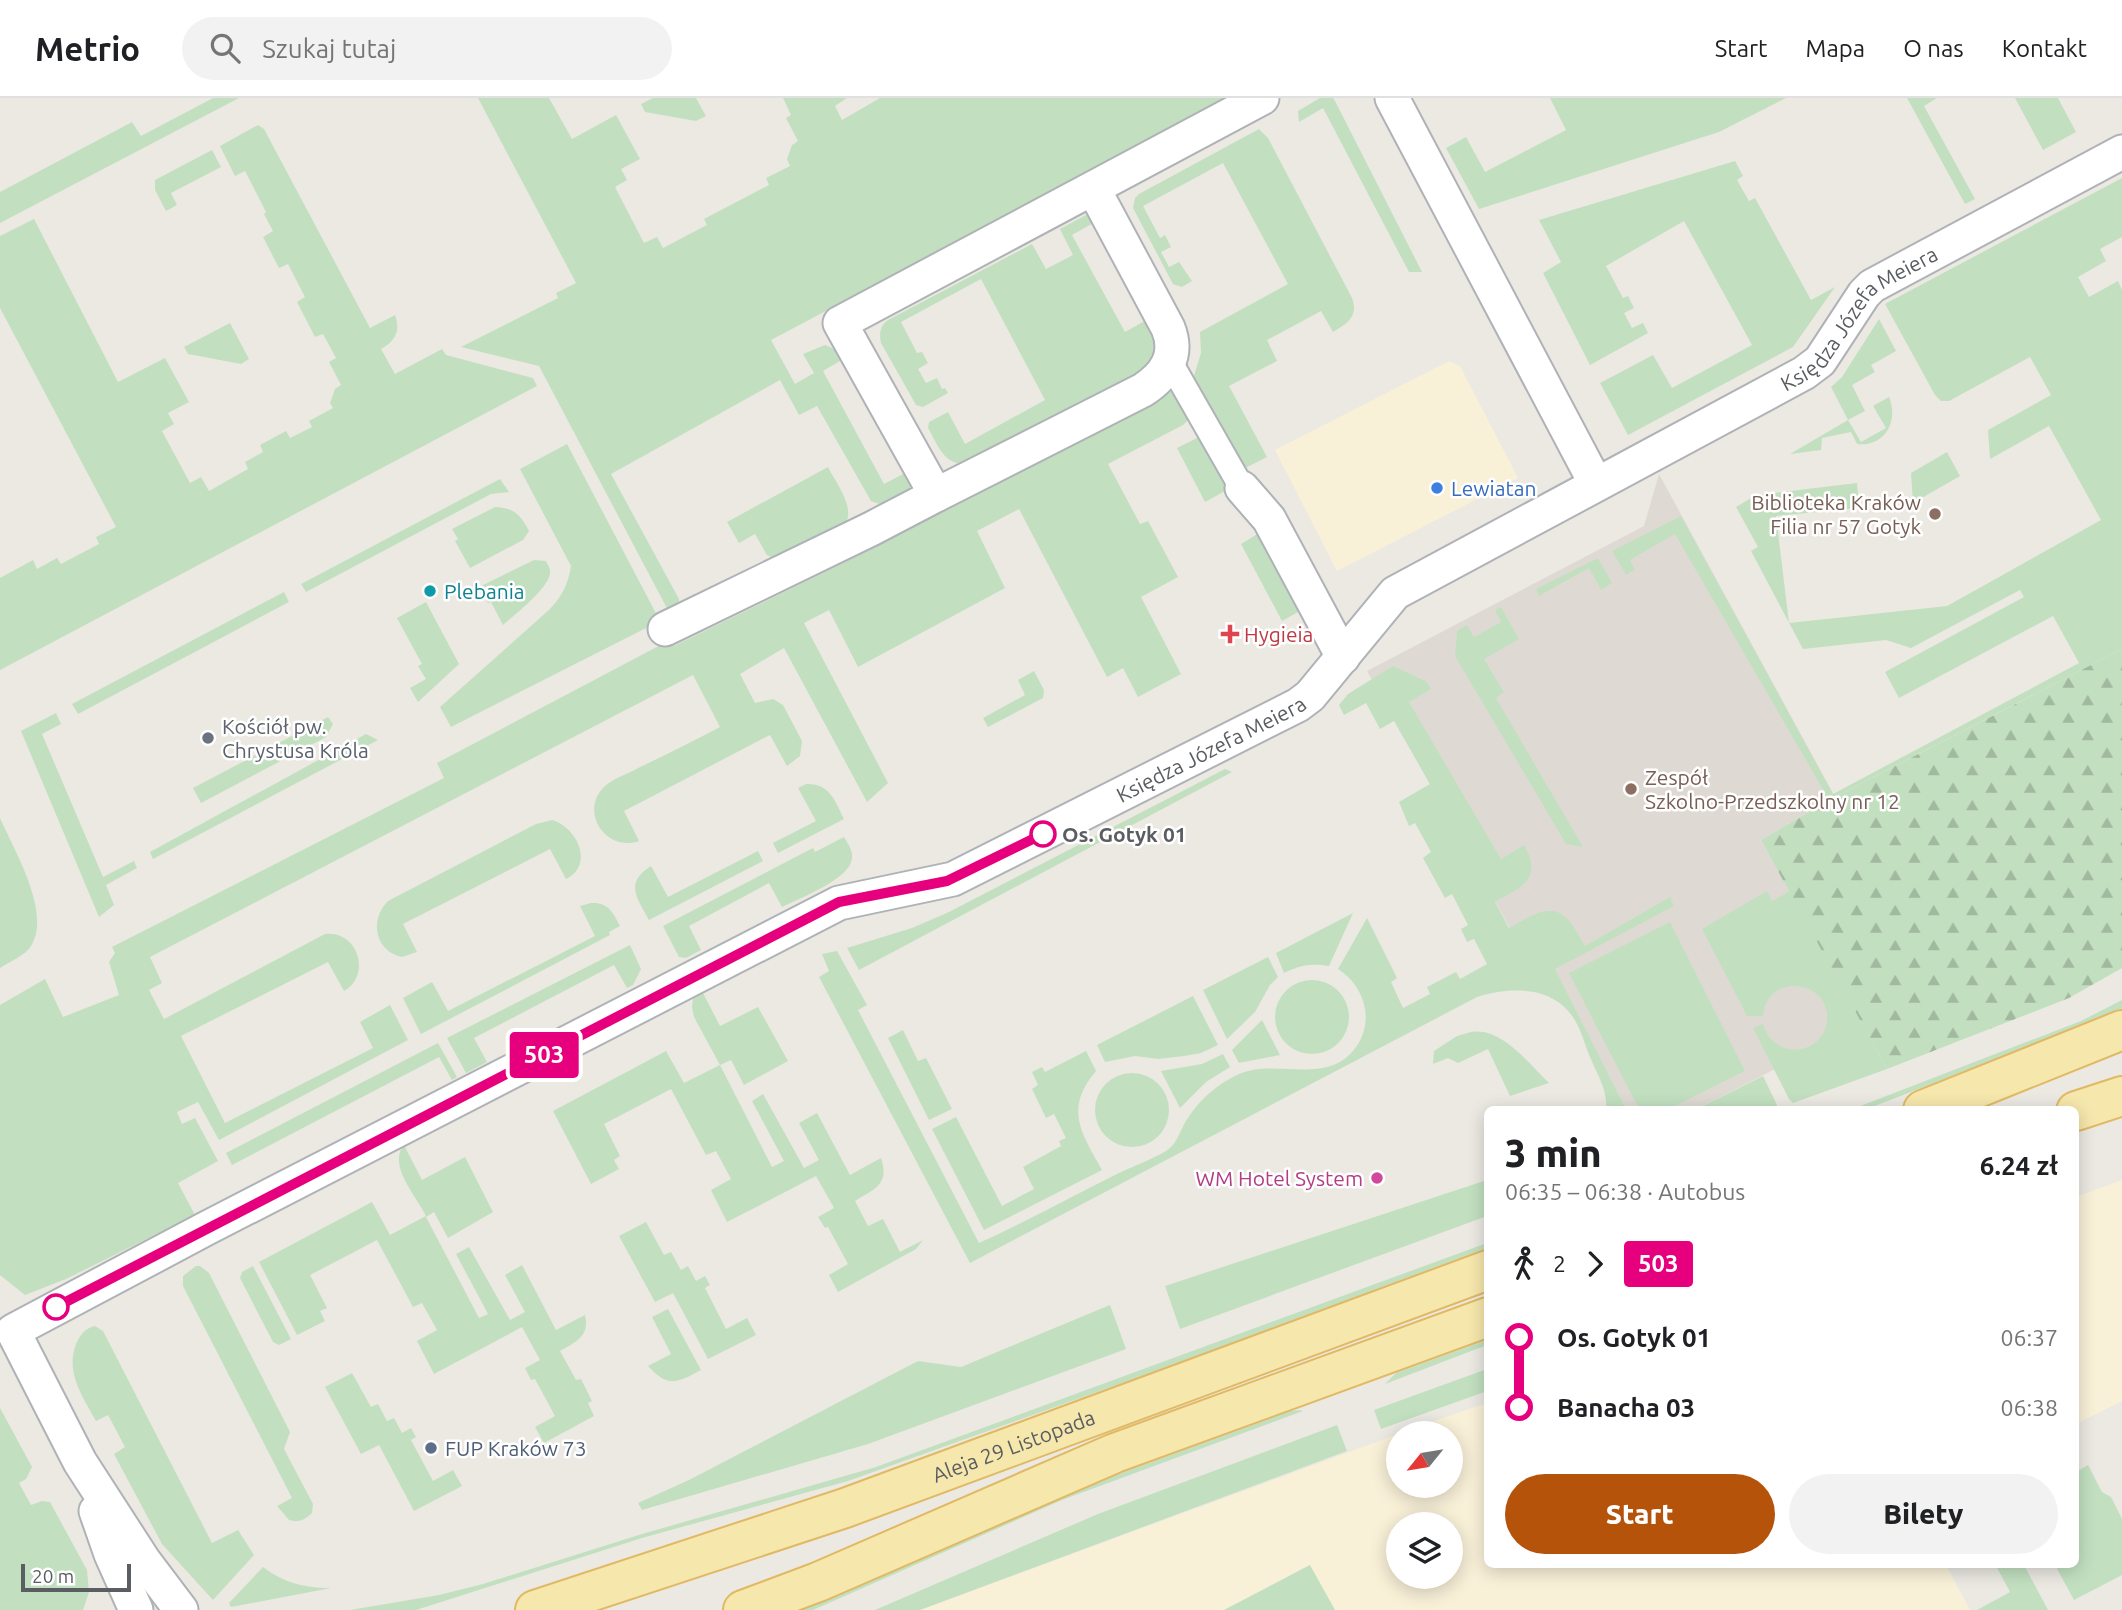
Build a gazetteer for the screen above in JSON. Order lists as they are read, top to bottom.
{
  "streets": {
    "main road": ["Aleja 29 Listopada"],
    "street": ["Księdza Józefa Meiera"]
  },
  "places": {
    "other": [
      "Lewiatan",
      "Biblioteka Kraków Filia nr 57 Gotyk",
      "Plebania",
      "Kościół pw. Chrystusa Króla",
      "Zespół Szkolno-Przedszkolny nr 12",
      "Os. Gotyk 01",
      "WM Hotel System",
      "FUP Kraków 73"
    ],
    "health": ["Hygieia"]
  },
  "lines": ["bus line 503"],
  "scale_bar": "20 m",
  "north": "bottom left",
  "page": {
    "header": "Metrio",
    "search": "Szukaj tutaj",
    "nav": [
      "Start",
      "Mapa",
      "O nas",
      "Kontakt"
    ],
    "on_map": "503",
    "heading": ["3 min", "06:35 – 06:38 · Autobus", "6.24 zł"],
    "legs": ["2", "503"],
    "list": [
      {
        "name": "Os. Gotyk 01",
        "value": "06:37"
      },
      {
        "name": "Banacha 03",
        "value": "06:38"
      }
    ],
    "buttons": ["Start", "Bilety"],
    "scale": "20 m"
  }
}
